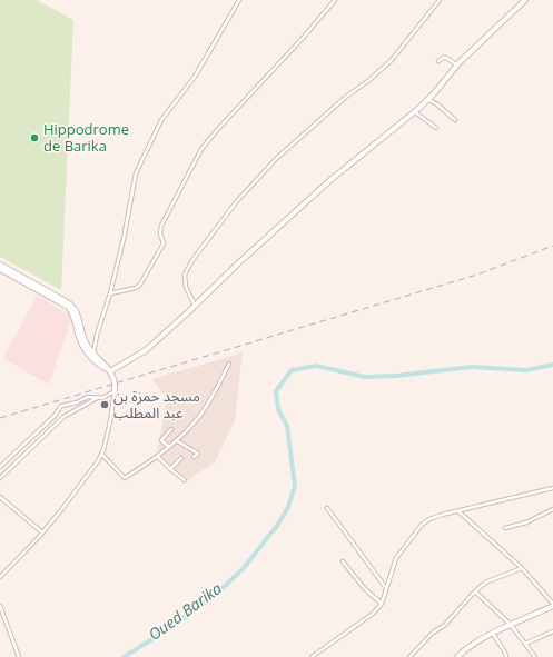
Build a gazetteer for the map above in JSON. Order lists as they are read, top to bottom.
{
  "water": ["Oued Barika"],
  "places": ["Hippodrome de Barika", "مسجد حمزة بن عبد المطلب"]
}
